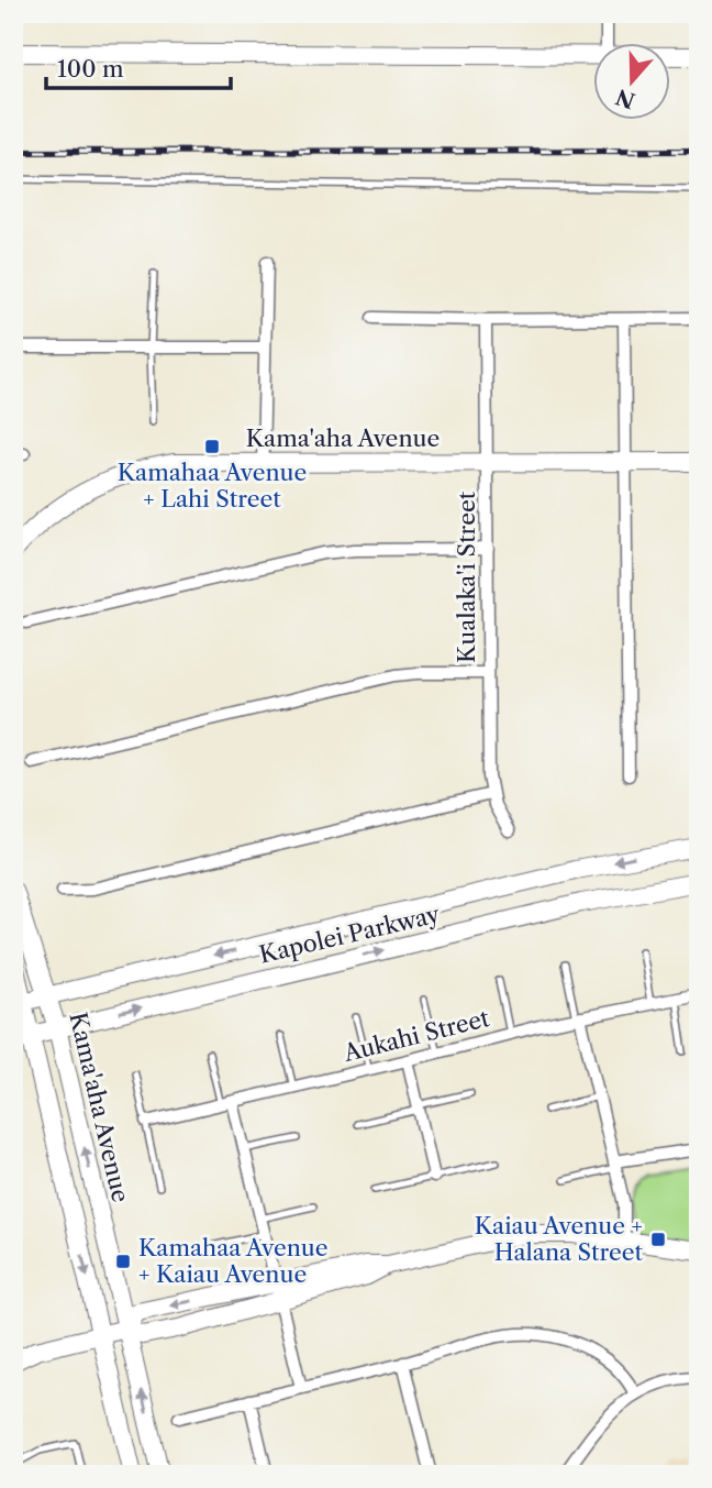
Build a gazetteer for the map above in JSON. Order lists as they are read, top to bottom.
{
  "streets": {
    "street": [
      "Kama'aha Avenue",
      "Kualaka'i Street",
      "Kapolei Parkway",
      "Aukahi Street"
    ]
  },
  "crossings": [
    ["Kama'aha Avenue", "Kualaka'i Street"],
    ["Kama'aha Avenue", "Kapolei Parkway"]
  ],
  "places": {
    "transit": ["Kamahaa Avenue + Lahi Street", "Kaiau Avenue + Halana Street", "Kamahaa Avenue + Kaiau Avenue"]
  },
  "scale_bar": "100 m",
  "north": "bottom"
}
